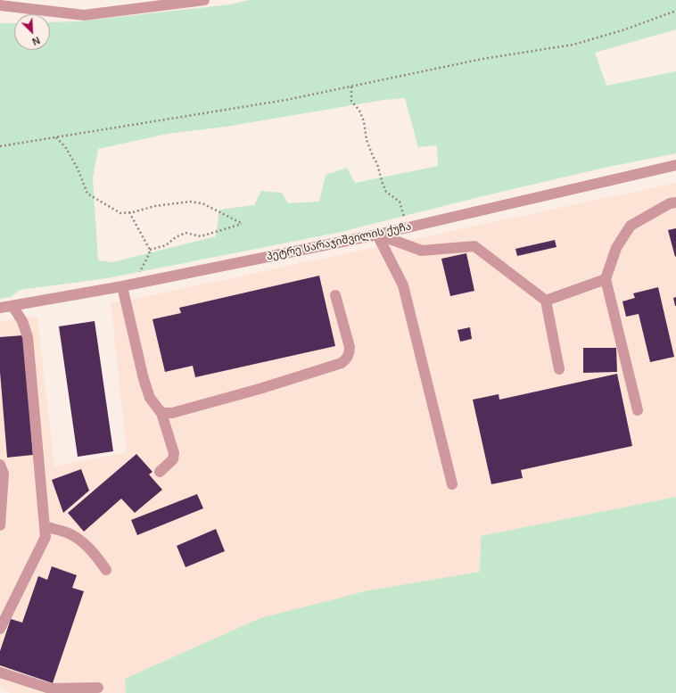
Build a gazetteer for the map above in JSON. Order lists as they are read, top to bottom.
{
  "streets": {
    "street": ["პეტრე სარაჯიშვილის ქუჩა"]
  },
  "north": "bottom right"
}
